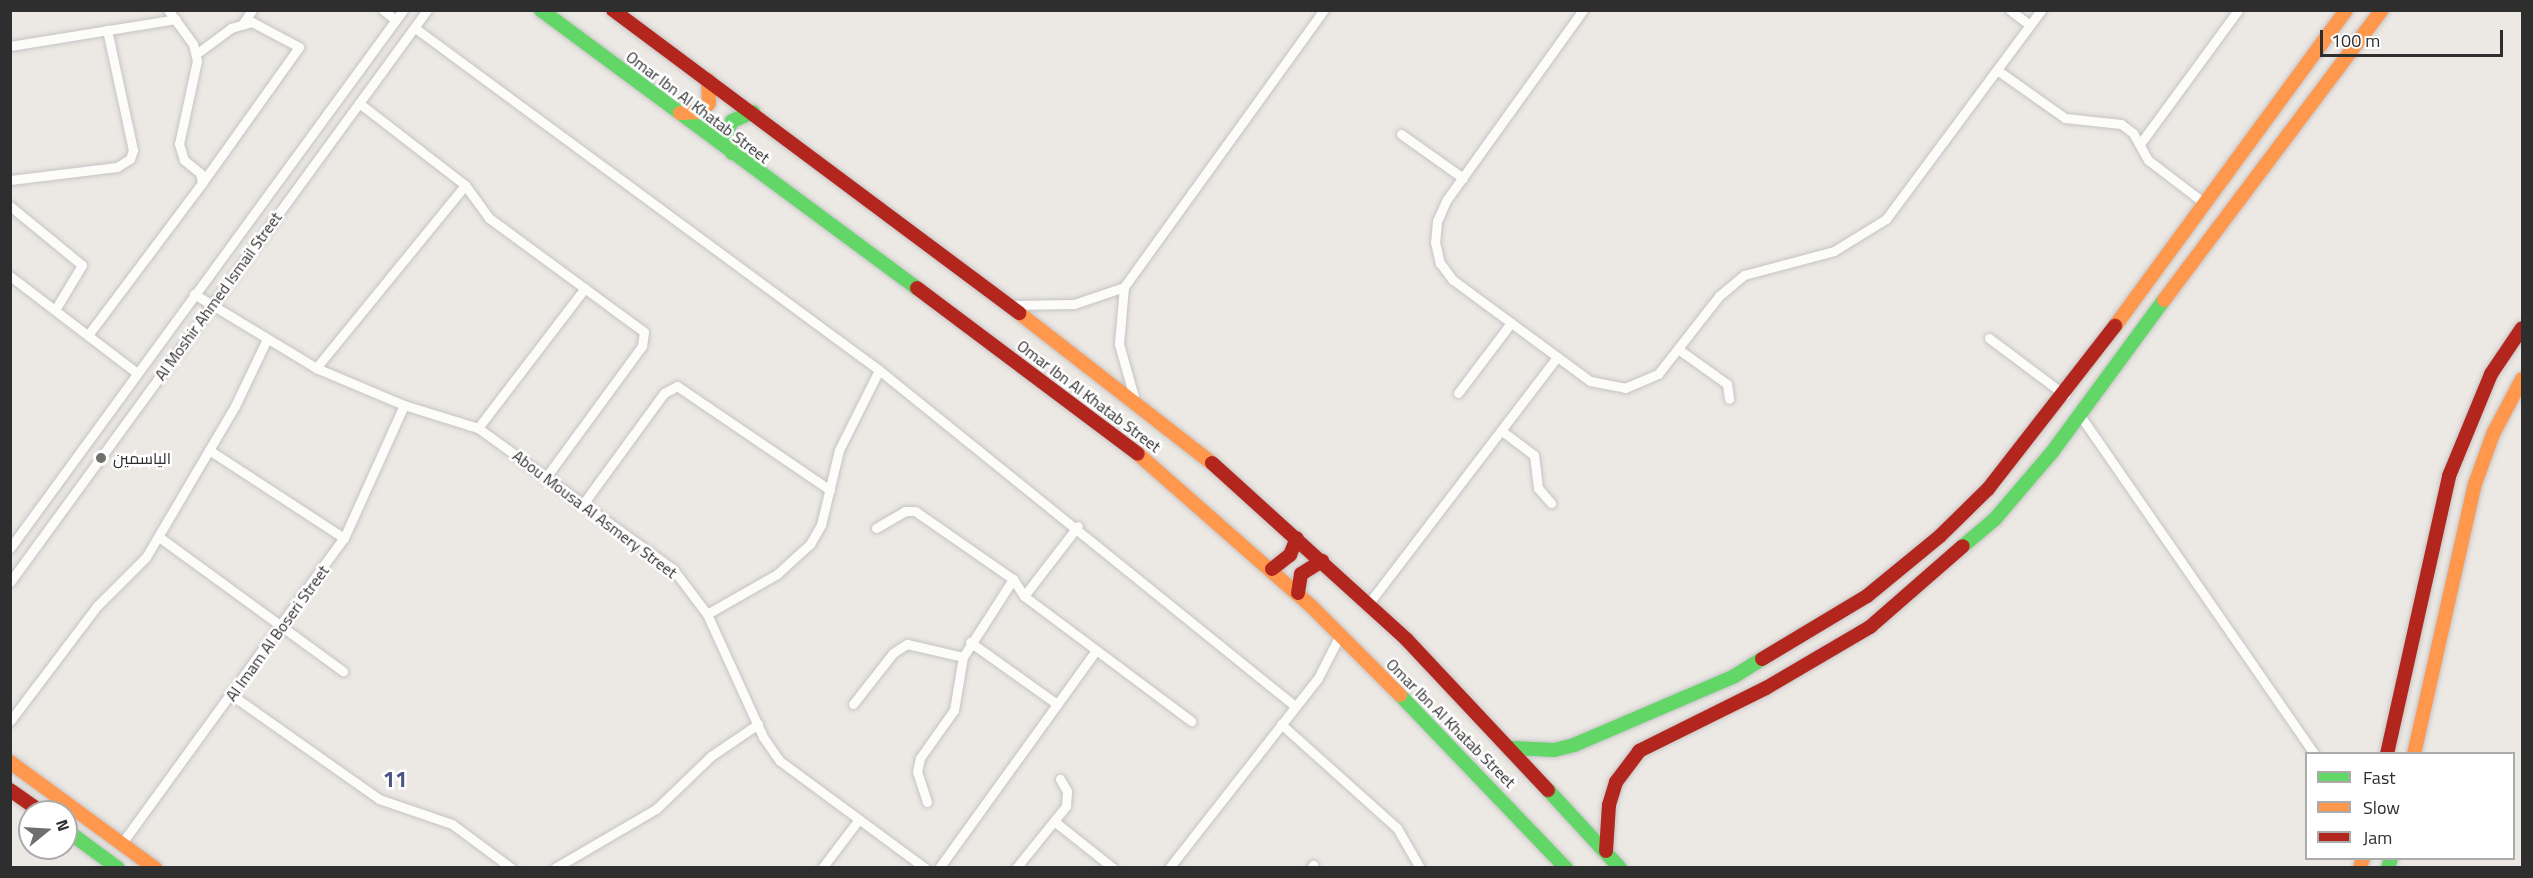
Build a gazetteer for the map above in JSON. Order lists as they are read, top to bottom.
{
  "streets": {
    "street": [
      "Omar Ibn Al Khatab Street",
      "Al Moshir Ahmed Ismail Street",
      "Abou Mousa Al Asmery Street",
      "Al Imam Al Boseri Street"
    ]
  },
  "crossings": [
    ["Al Moshir Ahmed Ismail Street", "Abou Mousa Al Asmery Street"],
    ["Abou Mousa Al Asmery Street", "Al Imam Al Boseri Street"]
  ],
  "districts": ["11"],
  "places": ["الياسمين"],
  "legend": ["Fast", "Slow", "Jam"],
  "scale_bar": "100 m",
  "north": "right"
}
